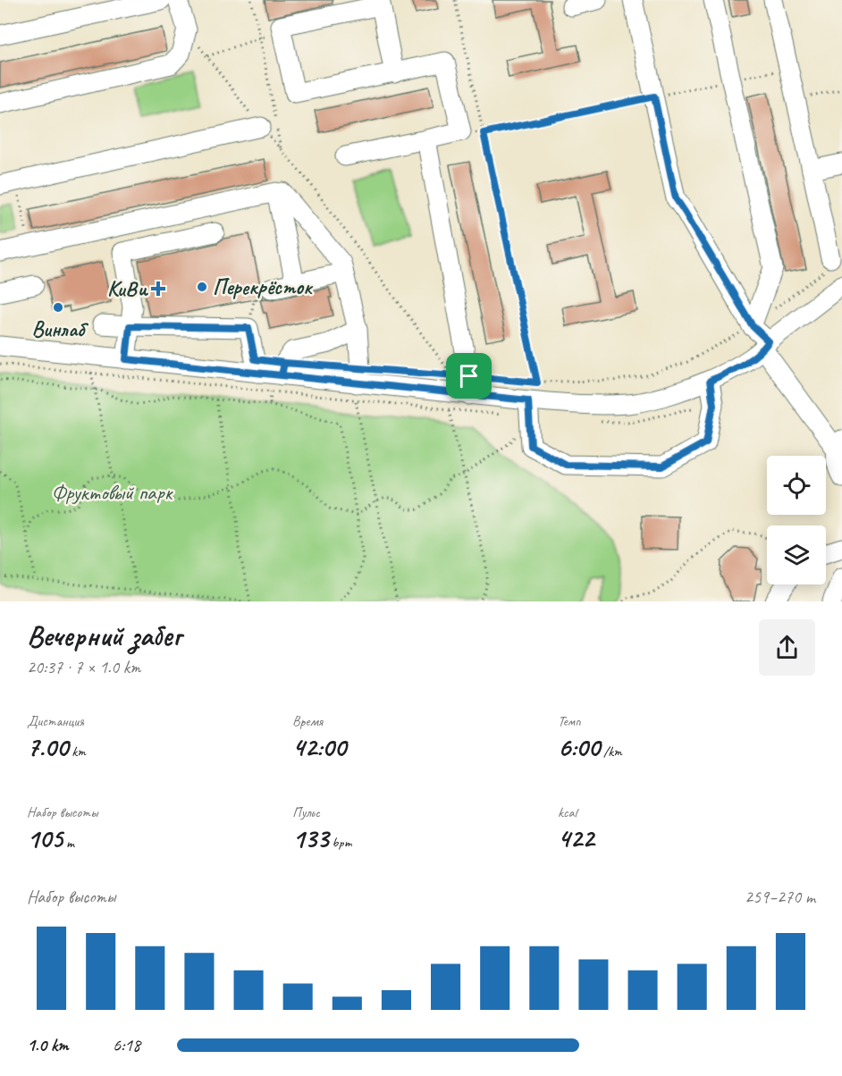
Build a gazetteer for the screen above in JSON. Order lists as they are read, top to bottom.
{
  "parks": ["Фруктовый парк"],
  "places": {
    "other": ["Перекрёсток", "Винлаб"],
    "health": ["КиВи"]
  },
  "page": {
    "heading": ["Вечерний забег", "20:37 · 7 × 1.0 km"],
    "stats": [
      ["Дистанция", "7.00 km"],
      ["Время", "42:00"],
      ["Темп", "6:00 /km"],
      ["Набор высоты", "105 m"],
      ["Пульс", "133 bpm"],
      ["kcal", "422"]
    ],
    "chart": ["Набор высоты", "259–270 m"],
    "list": [
      {
        "name": "1.0 km",
        "note": "6:18"
      }
    ]
  }
}
